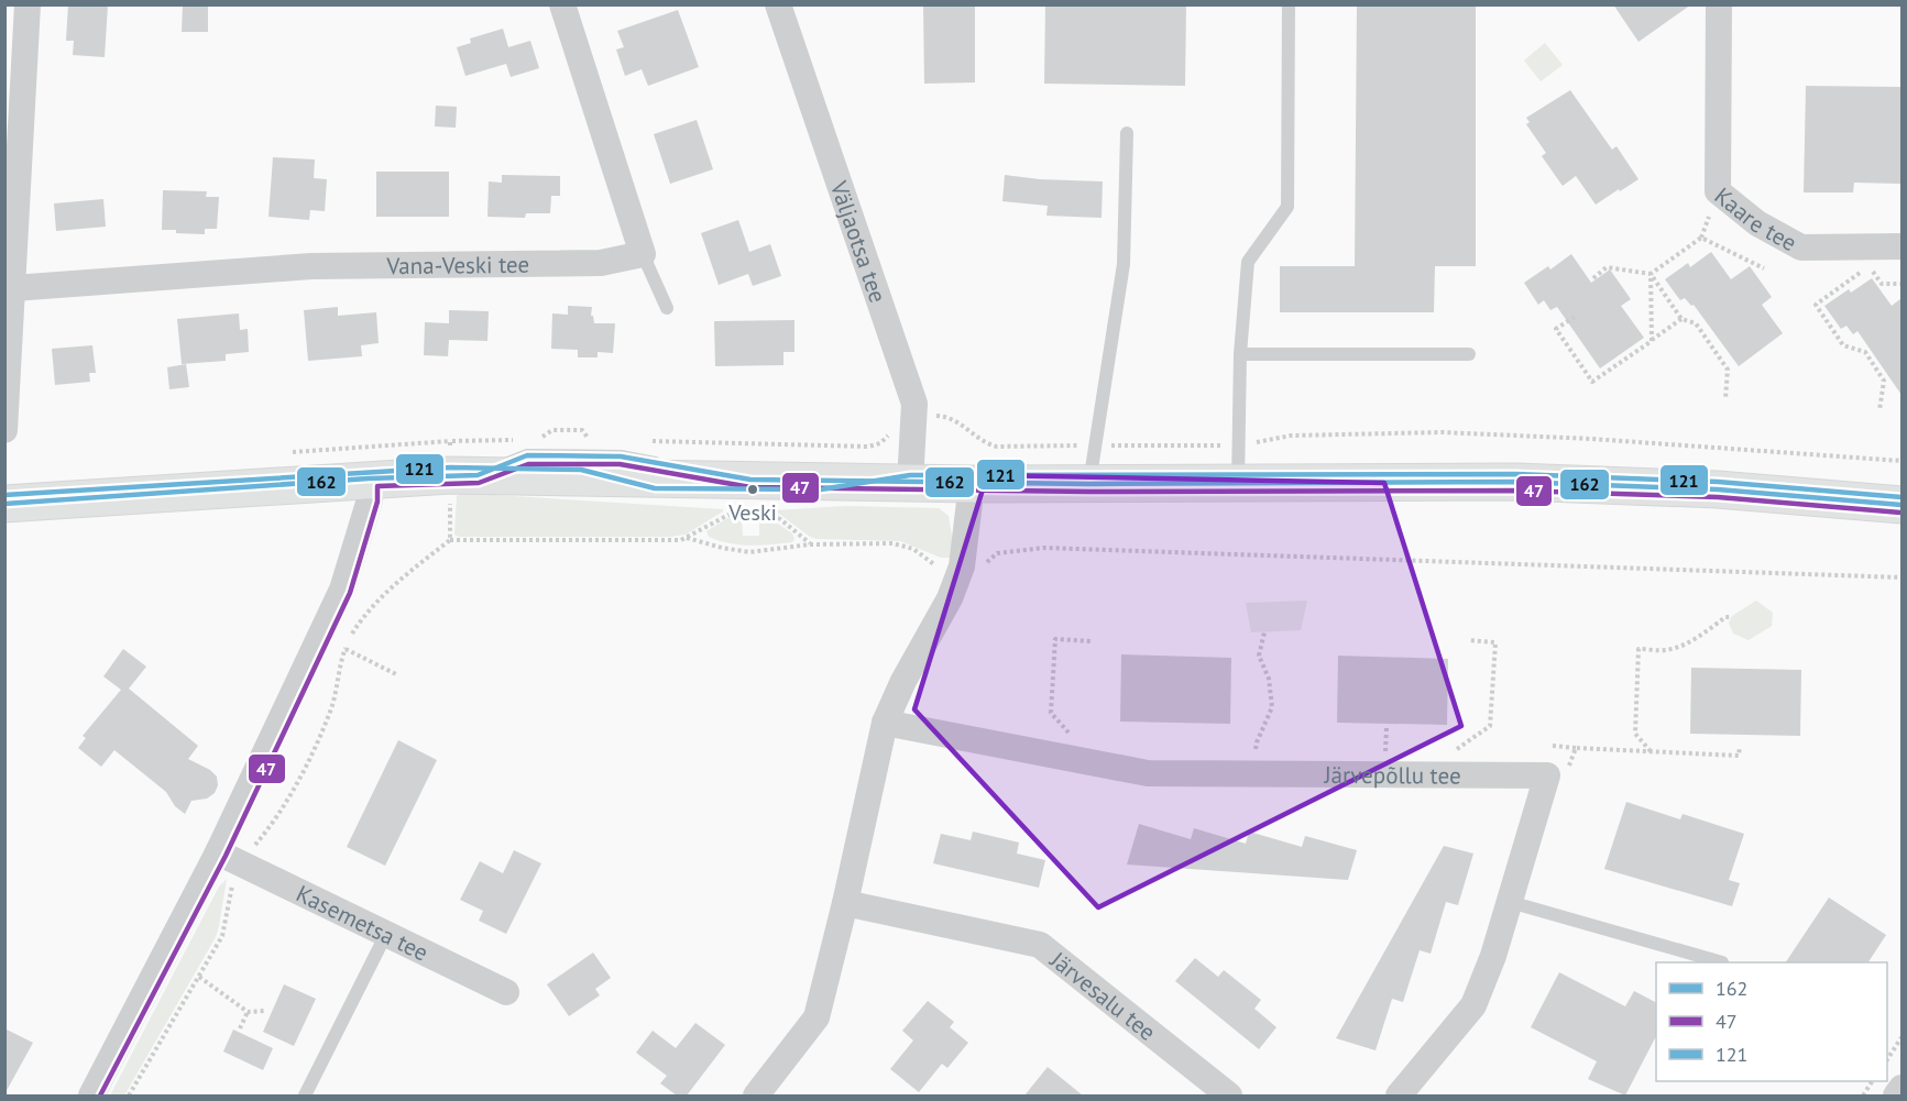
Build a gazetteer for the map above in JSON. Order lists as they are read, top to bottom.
{
  "streets": {
    "street": [
      "Kaare tee",
      "Väljaotsa tee",
      "Vana-Veski tee",
      "Järvepõllu tee",
      "Kasemetsa tee",
      "Järvesalu tee"
    ]
  },
  "places": ["Veski"],
  "lines": ["transit line 162", "transit line 47", "transit line 121"],
  "legend": ["162", "47", "121"]
}
